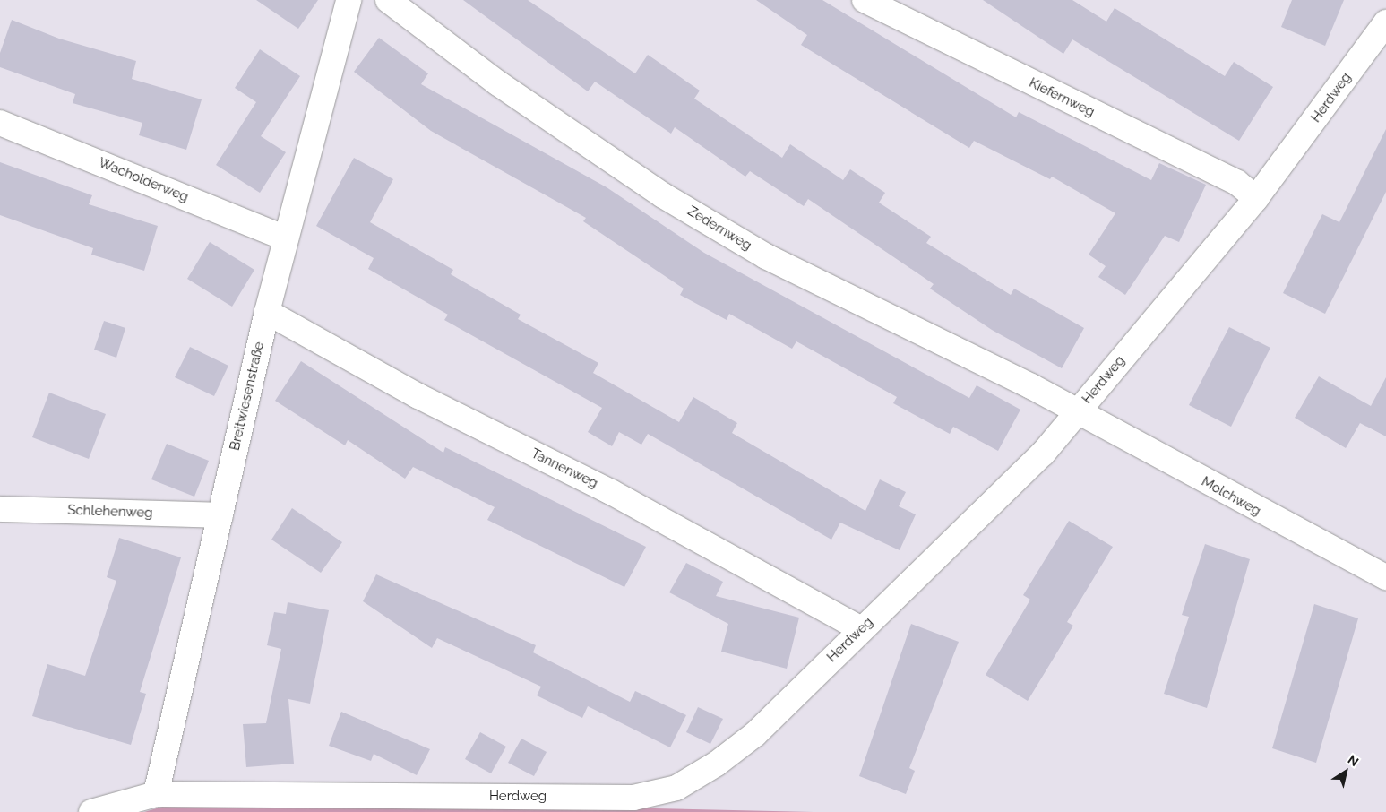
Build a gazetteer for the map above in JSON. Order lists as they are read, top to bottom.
{
  "streets": {
    "street": [
      "Kiefernweg",
      "Herdweg",
      "Wacholderweg",
      "Zedernweg",
      "Breitwiesenstraße",
      "Tannenweg",
      "Molchweg",
      "Schlehenweg"
    ]
  },
  "crossings": [
    ["Kiefernweg", "Herdweg"],
    ["Herdweg", "Zedernweg"],
    ["Herdweg", "Breitwiesenstraße"],
    ["Herdweg", "Tannenweg"],
    ["Herdweg", "Molchweg"],
    ["Wacholderweg", "Breitwiesenstraße"],
    ["Zedernweg", "Molchweg"],
    ["Breitwiesenstraße", "Tannenweg"],
    ["Breitwiesenstraße", "Schlehenweg"]
  ],
  "north": "top right"
}
